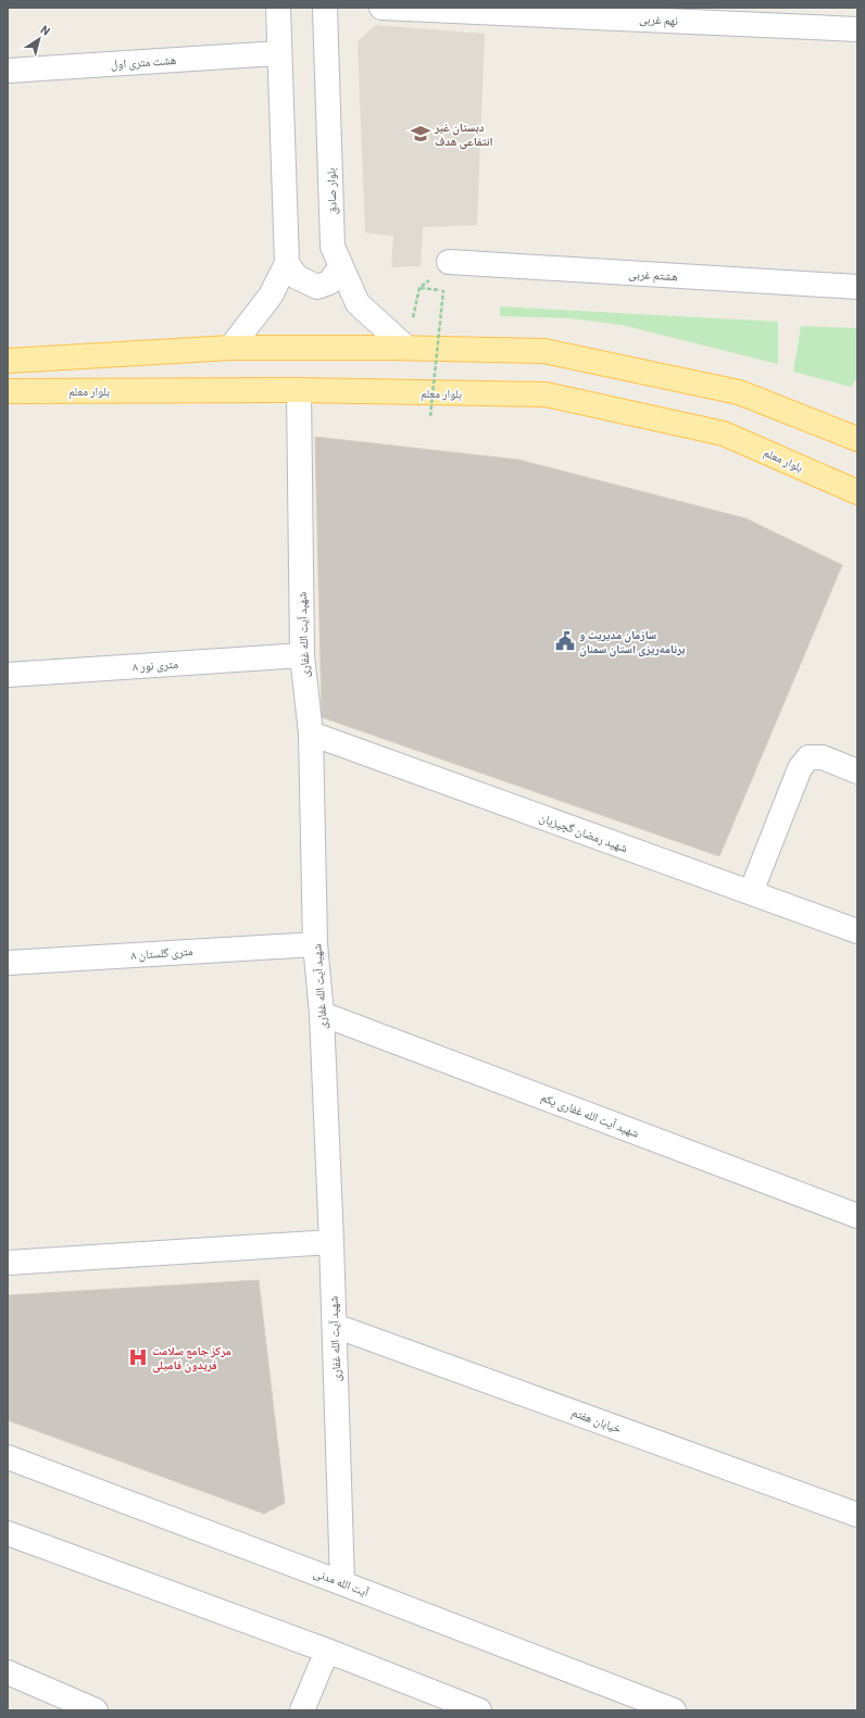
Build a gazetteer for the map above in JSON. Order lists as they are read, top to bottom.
{
  "streets": {
    "main road": ["بلوار معلم"],
    "street": [
      "نهم غربی",
      "هشت متری اول",
      "بلوار صادق",
      "هشتم غربی",
      "شهید آیت الله غفاری",
      "۸ متری نور",
      "شهید رمضان گچپزیان",
      "۸ متری گلستان",
      "شهید آیت الله غفاری یکم",
      "خیابان هفتم",
      "آیت الله مدنی"
    ]
  },
  "crossings": [
    ["بلوار معلم", "شهید آیت الله غفاری"],
    ["شهید آیت الله غفاری", "۸ متری نور"],
    ["شهید آیت الله غفاری", "شهید رمضان گچپزیان"],
    ["شهید آیت الله غفاری", "۸ متری گلستان"],
    ["شهید آیت الله غفاری", "شهید آیت الله غفاری یکم"],
    ["شهید آیت الله غفاری", "خیابان هفتم"],
    ["شهید آیت الله غفاری", "آیت الله مدنی"]
  ],
  "places": {
    "school or university": ["دبستان غیر انتفاعی هدف"],
    "public building": ["سازمان مدیریت و برنامه‌ریزی استان سمنان"],
    "hospital": ["مرکز جامع سلامت فریدون فامیلی"]
  },
  "north": "top right"
}
